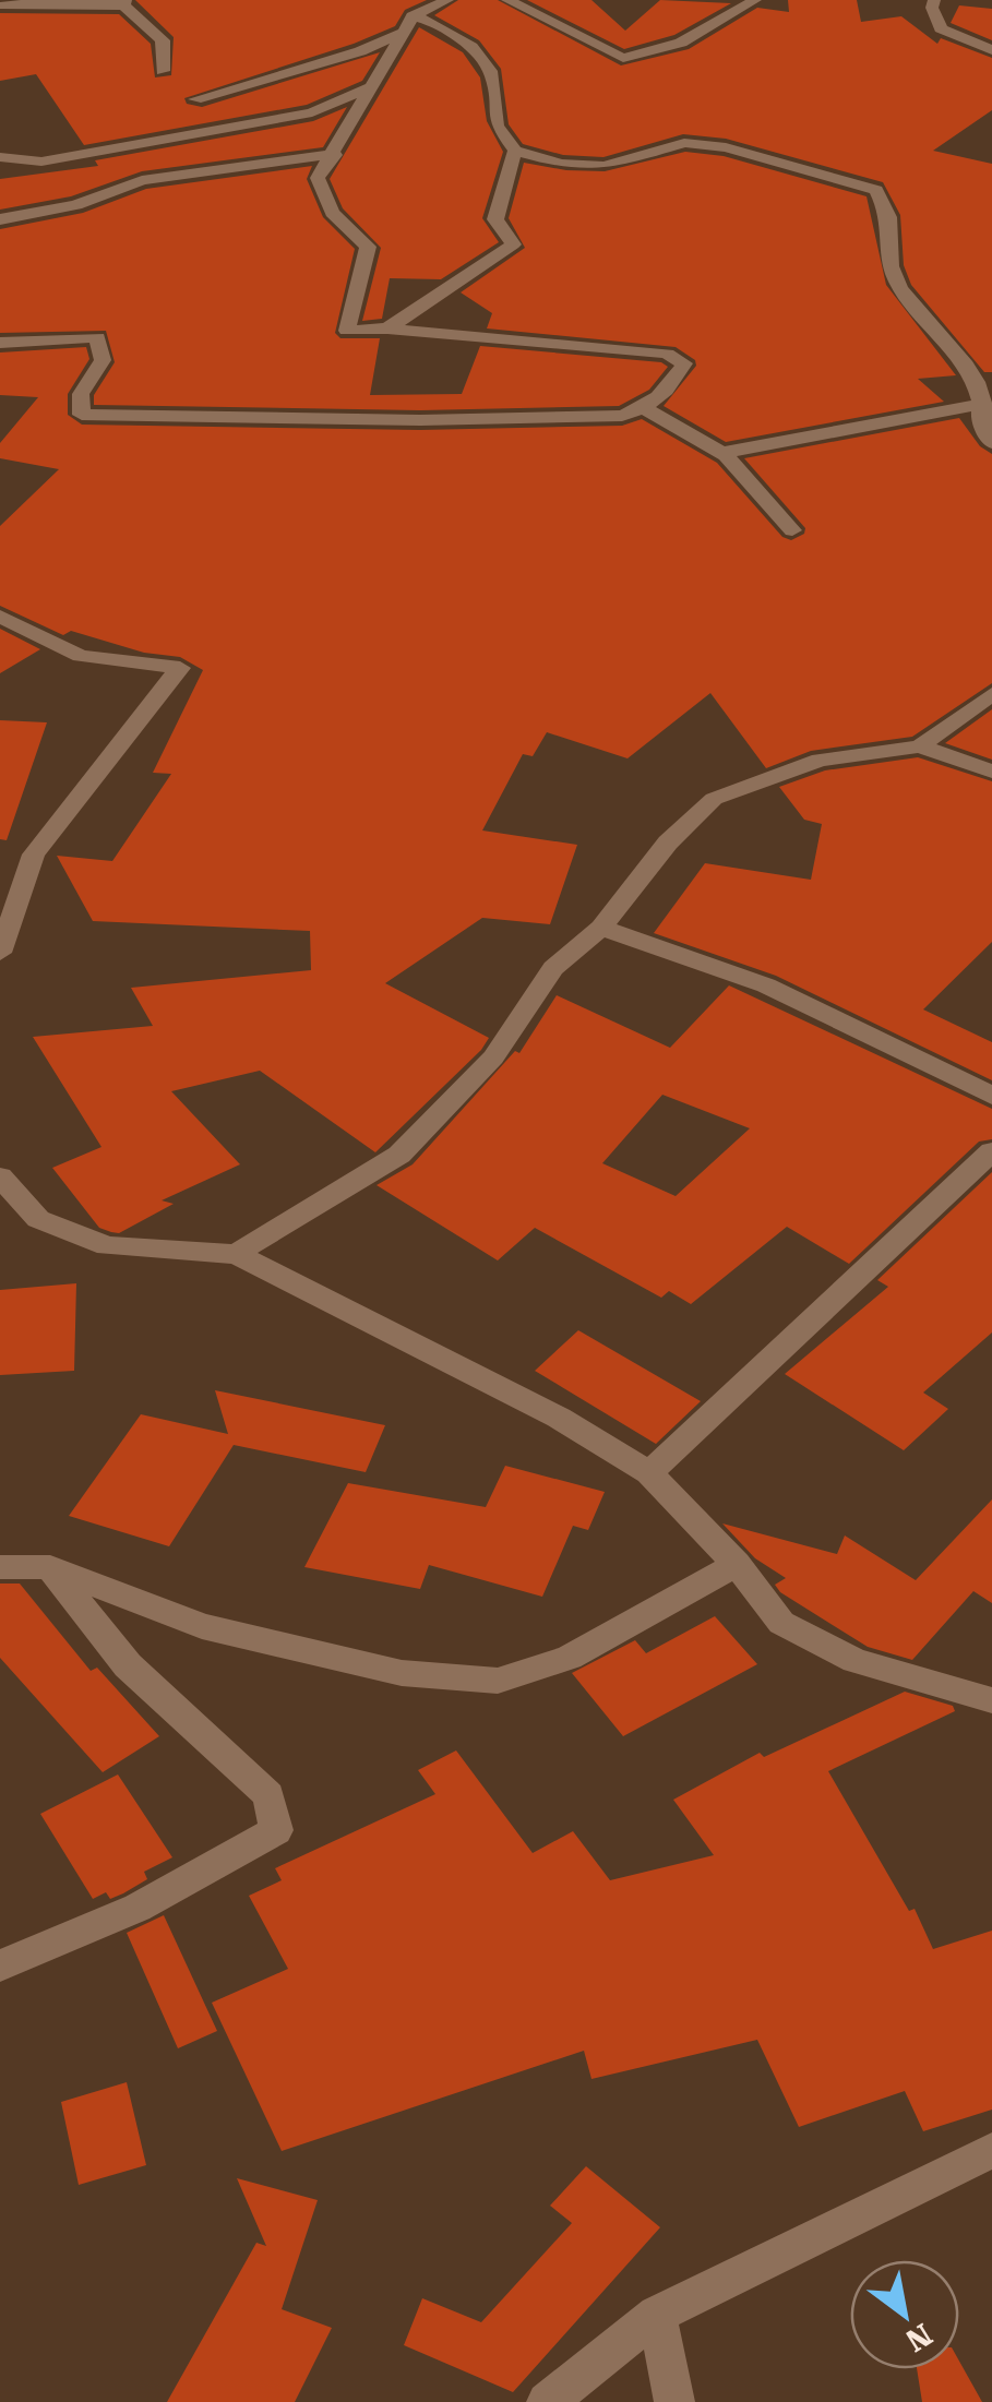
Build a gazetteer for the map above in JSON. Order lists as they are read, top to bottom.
{
  "north": "bottom right"
}
